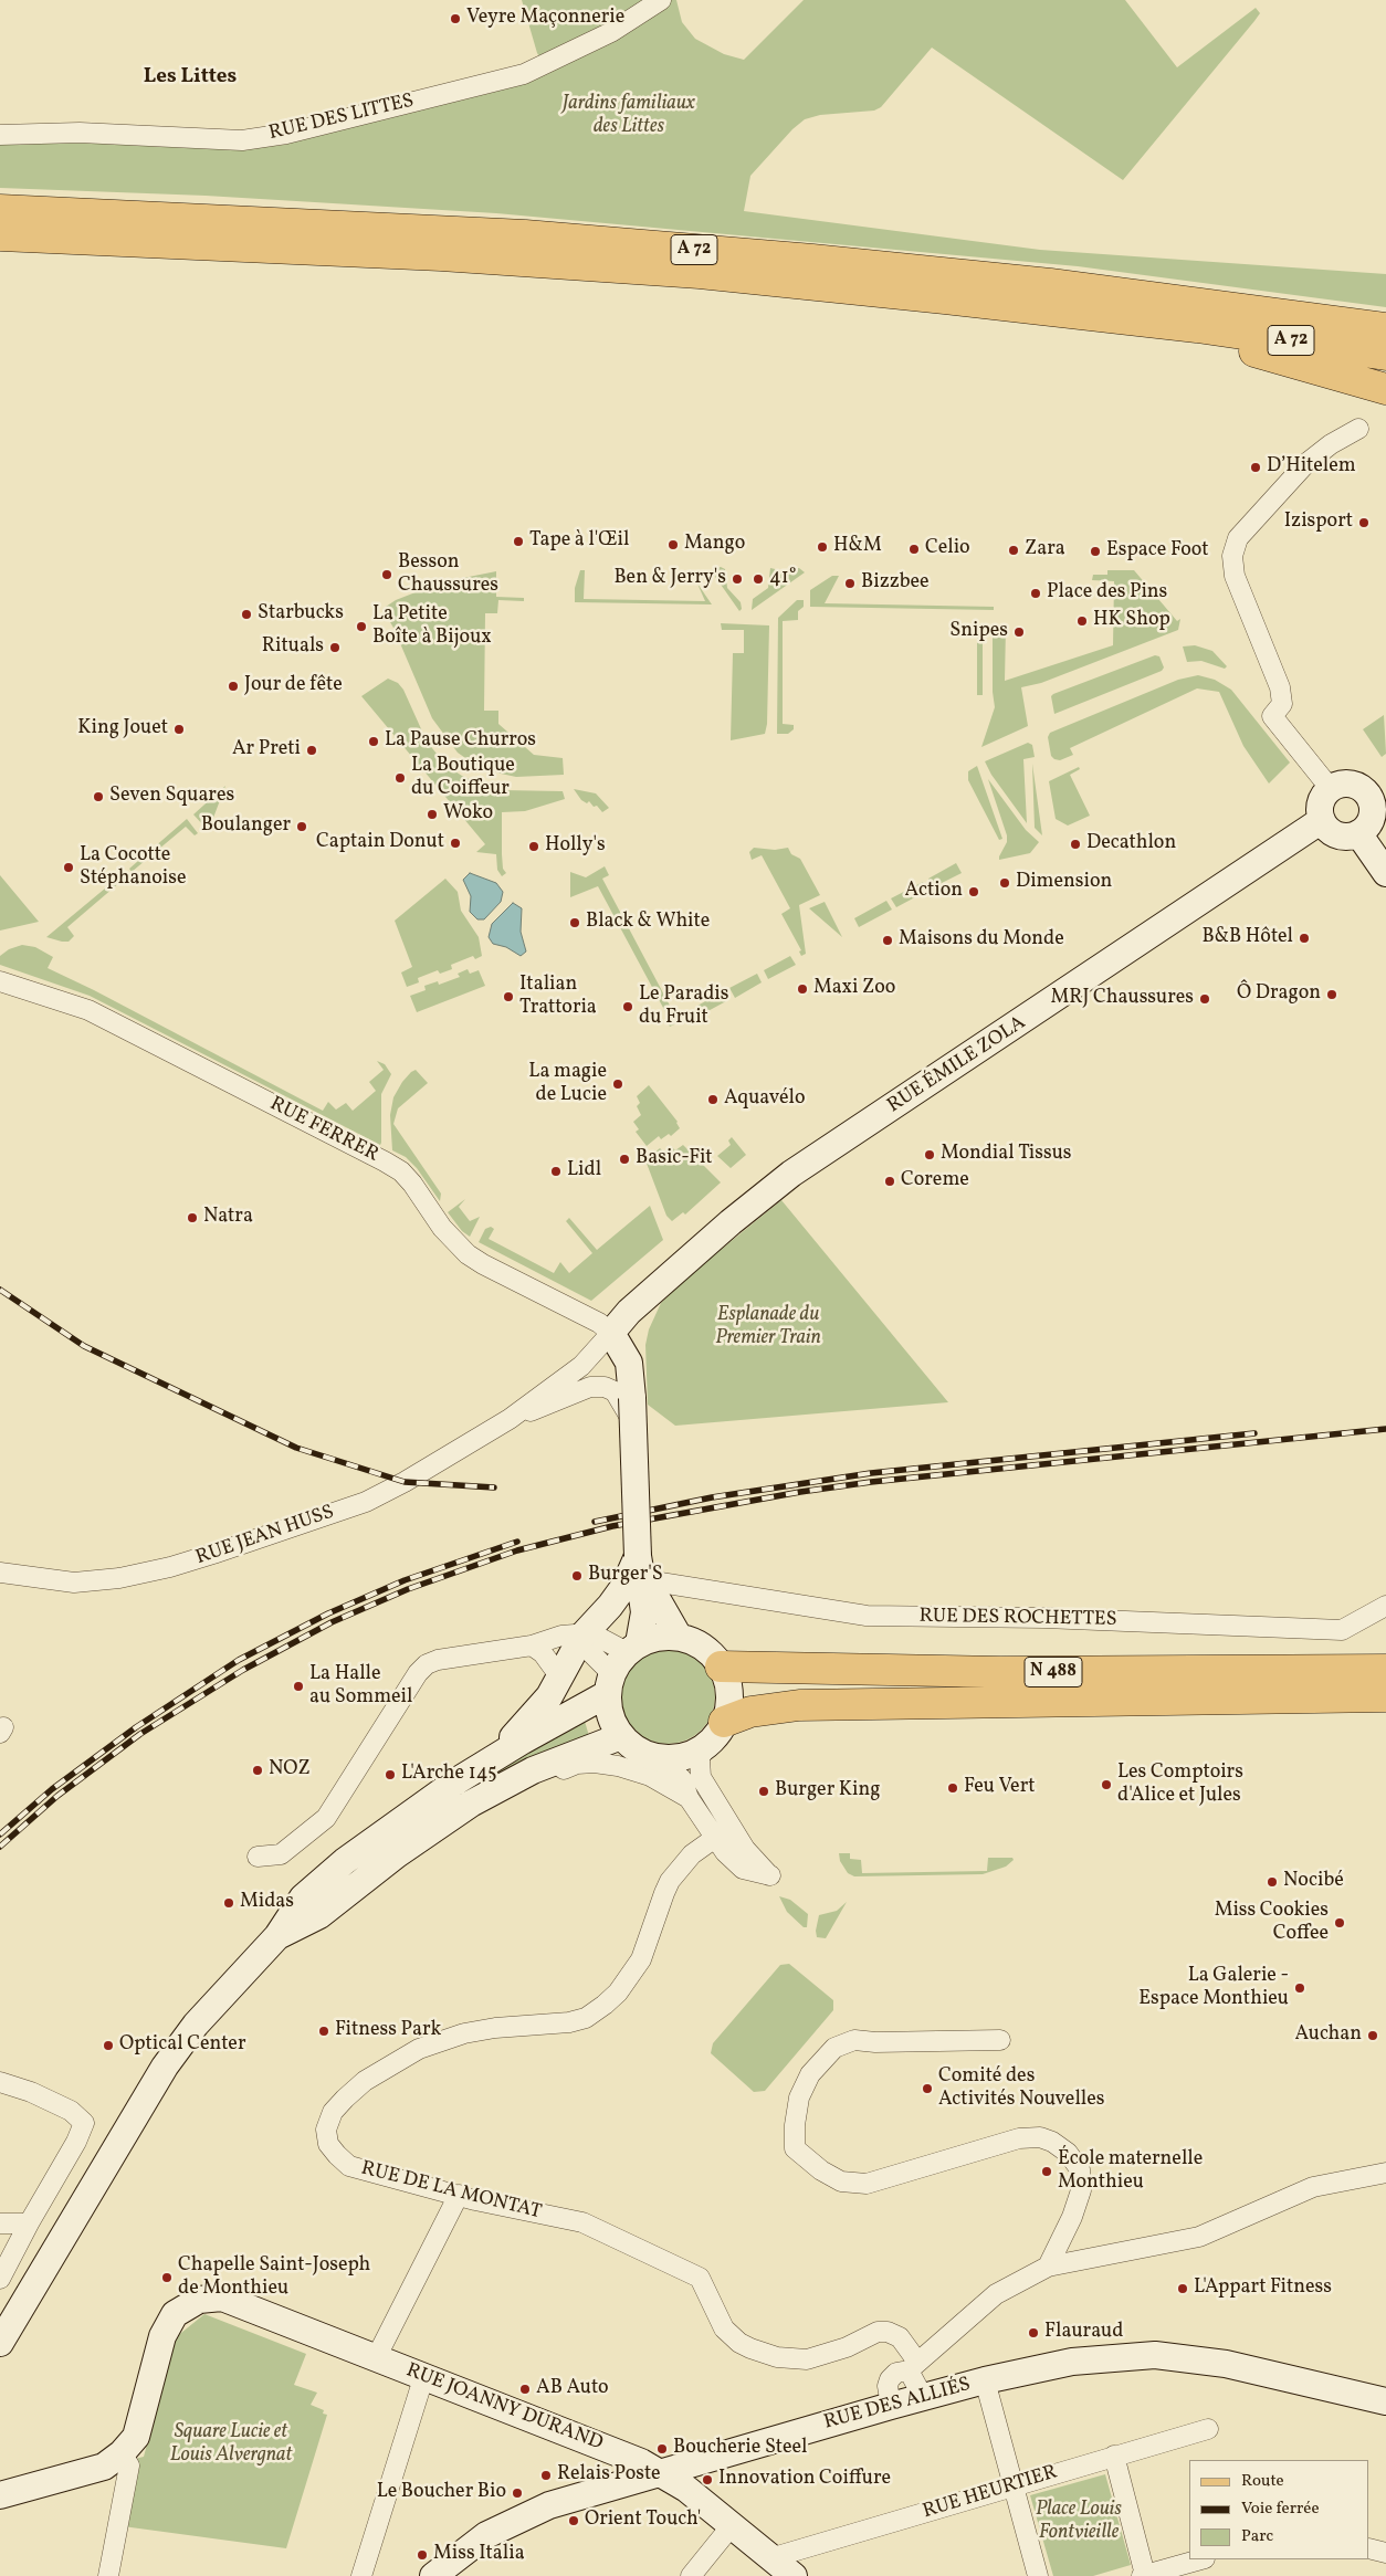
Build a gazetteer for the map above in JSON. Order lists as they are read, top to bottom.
{
  "streets": {
    "main road": [
      "A 72",
      "RUE ÉMILE ZOLA",
      "N 488",
      "RUE DES ALLIÉS",
      "RUE JOANNY DURAND"
    ],
    "street": [
      "RUE DES LITTES",
      "RUE FERRER",
      "RUE JEAN HUSS",
      "RUE DES ROCHETTES",
      "RUE DE LA MONTAT",
      "RUE HEURTIER"
    ]
  },
  "crossings": [
    ["RUE ÉMILE ZOLA", "RUE FERRER"],
    ["RUE ÉMILE ZOLA", "RUE JEAN HUSS"],
    ["RUE FERRER", "RUE JEAN HUSS"],
    ["RUE DE LA MONTAT", "RUE DES ALLIÉS"],
    ["RUE DES ALLIÉS", "RUE JOANNY DURAND"],
    ["RUE JOANNY DURAND", "RUE HEURTIER"]
  ],
  "districts": ["Les Littes"],
  "parks": [
    "Jardins familiaux des Littes",
    "Esplanade du Premier Train",
    "Square Lucie et Louis Alvergnat",
    "Place Louis Fontvieille"
  ],
  "places": [
    "Veyre Maçonnerie",
    "D’Hitelem",
    "Izisport",
    "Tape à l'Œil",
    "Mango",
    "H&M",
    "Celio",
    "Zara",
    "Espace Foot",
    "Besson Chaussures",
    "Ben & Jerry's",
    "41°",
    "Bizzbee",
    "Place des Pins",
    "Starbucks",
    "HK Shop",
    "La Petite Boîte à Bijoux",
    "Snipes",
    "Rituals",
    "Jour de fête",
    "King Jouet",
    "La Pause Churros",
    "Ar Preti",
    "La Boutique du Coiffeur",
    "Seven Squares",
    "Woko",
    "Boulanger",
    "Captain Donut",
    "Decathlon",
    "Holly's",
    "La Cocotte Stéphanoise",
    "Dimension",
    "Action",
    "Black & White",
    "B&B Hôtel",
    "Maisons du Monde",
    "Maxi Zoo",
    "Ô Dragon",
    "Italian Trattoria",
    "MRJ Chaussures",
    "Le Paradis du Fruit",
    "La magie de Lucie",
    "Aquavélo",
    "Mondial Tissus",
    "Basic-Fit",
    "Lidl",
    "Coreme",
    "Natra",
    "Burger'S",
    "La Halle au Sommeil",
    "NOZ",
    "L'Arche 145",
    "Les Comptoirs d'Alice et Jules",
    "Feu Vert",
    "Burger King",
    "Nocibé",
    "Midas",
    "Miss Cookies Coffee",
    "La Galerie - Espace Monthieu",
    "Fitness Park",
    "Auchan",
    "Optical Center",
    "Comité des Activités Nouvelles",
    "École maternelle Monthieu",
    "Chapelle Saint-Joseph de Monthieu",
    "L'Appart Fitness",
    "Flauraud",
    "AB Auto",
    "Boucherie Steel",
    "Relais Poste",
    "Innovation Coiffure",
    "Le Boucher Bio",
    "Orient Touch'",
    "Miss Italia"
  ],
  "legend": ["Route", "Voie ferrée", "Parc"]
}
